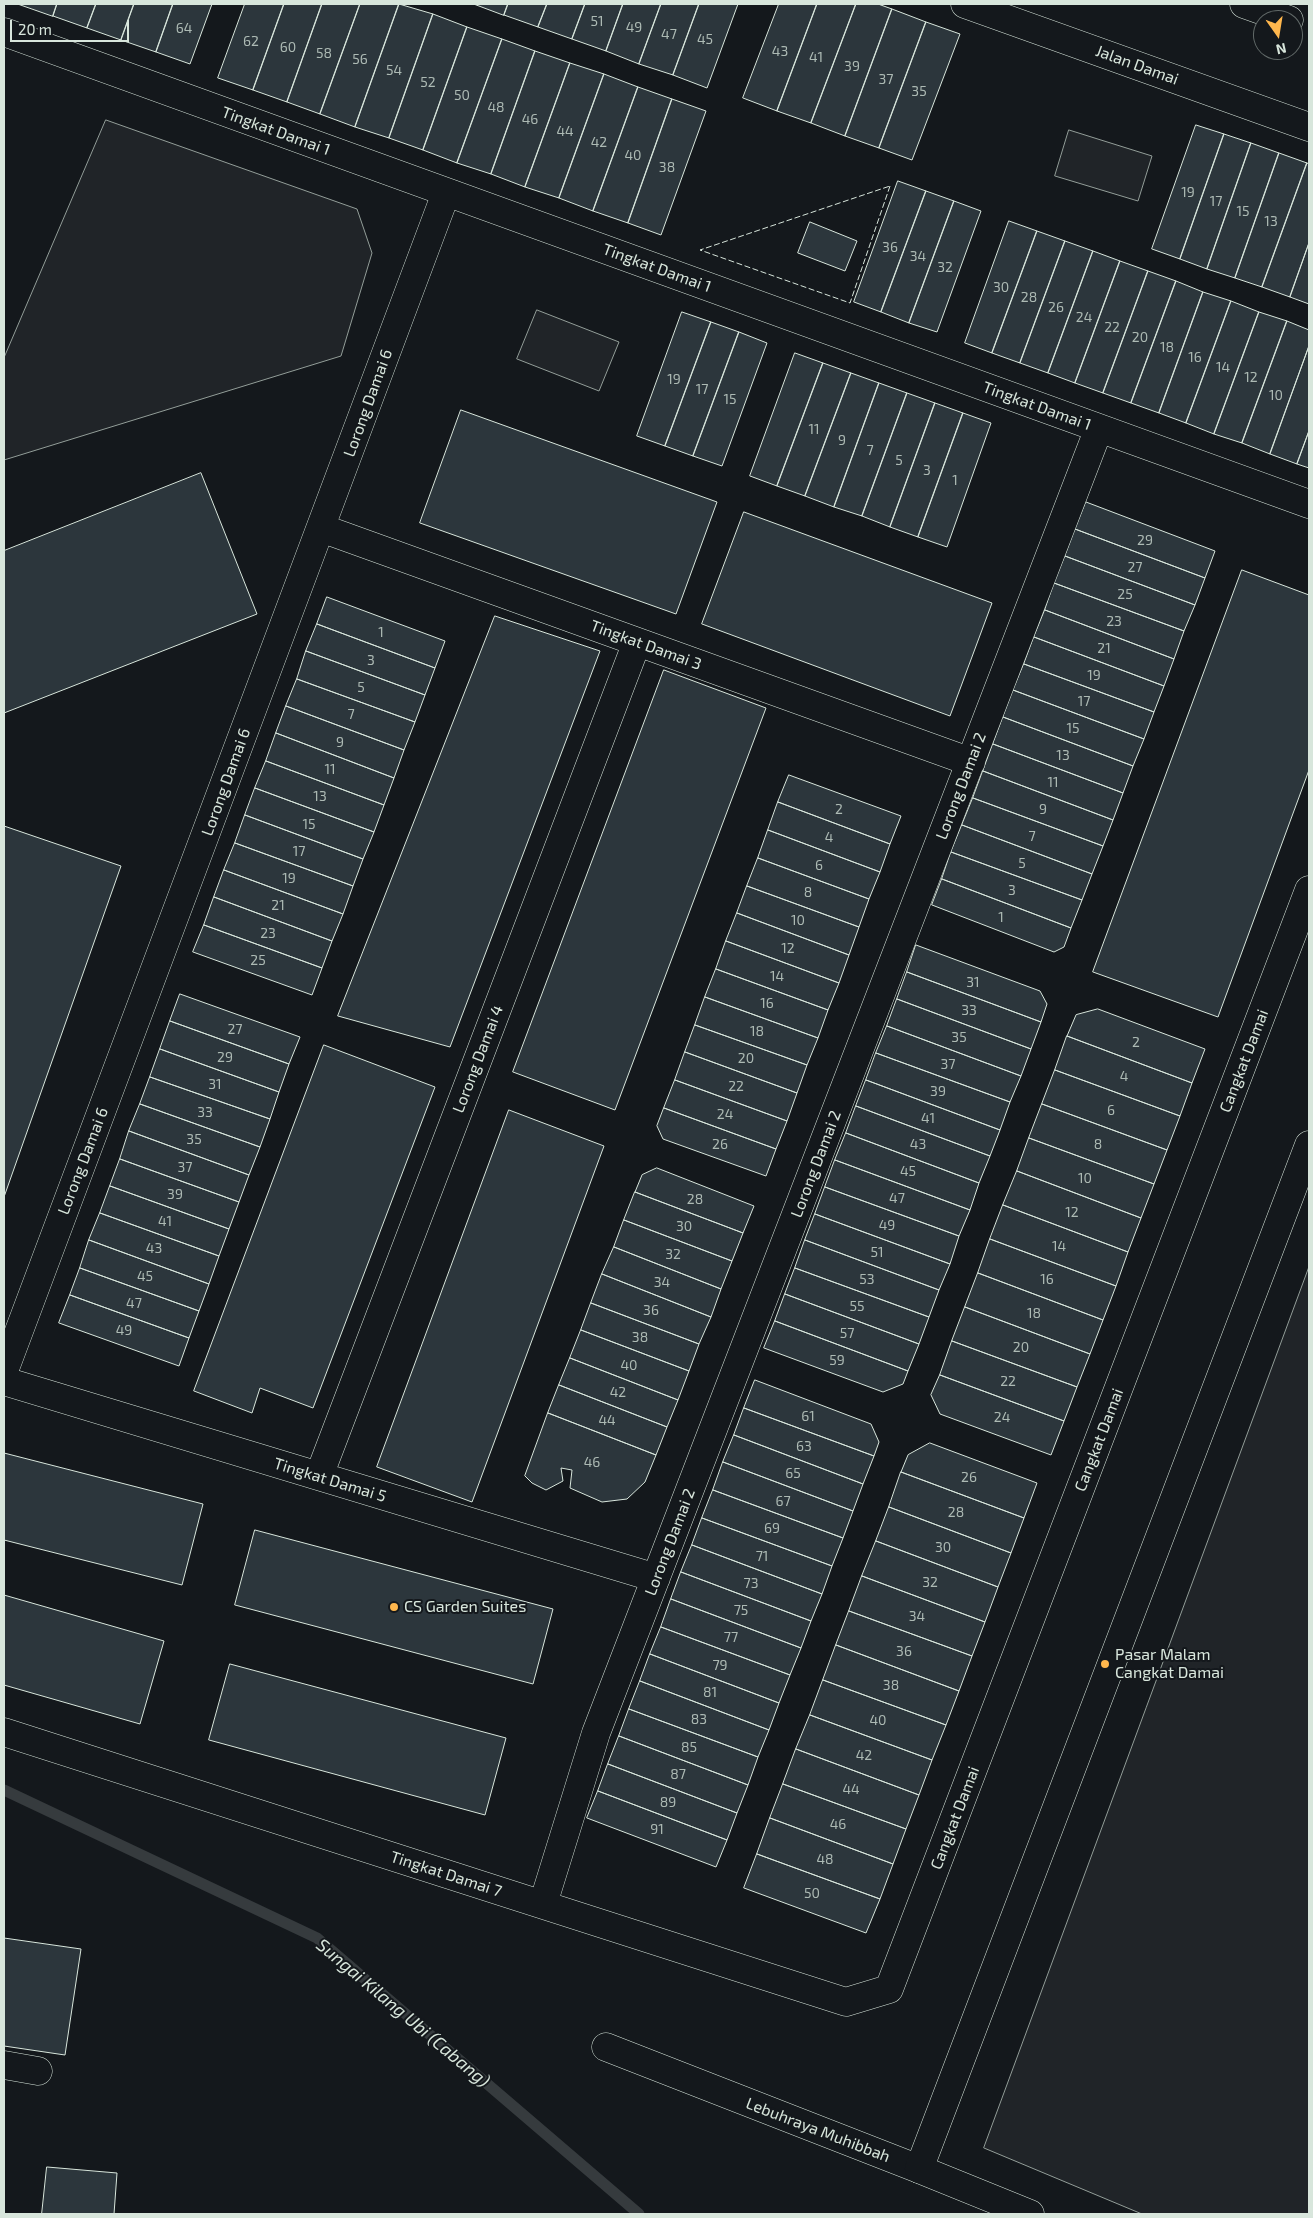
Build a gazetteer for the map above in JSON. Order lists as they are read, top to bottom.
{
  "streets": {
    "street": [
      "Jalan Damai",
      "Tingkat Damai 1",
      "Lorong Damai 6",
      "Tingkat Damai 3",
      "Lorong Damai 2",
      "Lorong Damai 4",
      "Cangkat Damai",
      "Tingkat Damai 5",
      "Tingkat Damai 7",
      "Lebuhraya Muhibbah"
    ]
  },
  "crossings": [
    ["Tingkat Damai 1", "Lorong Damai 6"],
    ["Tingkat Damai 1", "Lorong Damai 2"],
    ["Lorong Damai 6", "Tingkat Damai 3"],
    ["Tingkat Damai 3", "Lorong Damai 2"],
    ["Tingkat Damai 3", "Lorong Damai 4"],
    ["Lorong Damai 2", "Tingkat Damai 5"],
    ["Lorong Damai 2", "Tingkat Damai 7"],
    ["Lorong Damai 4", "Tingkat Damai 5"],
    ["Cangkat Damai", "Tingkat Damai 7"]
  ],
  "water": ["Sungai Kilang Ubi (Cabang)"],
  "places": ["CS Garden Suites", "Pasar Malam Cangkat Damai"],
  "house_numbers": [
    "51",
    "49",
    "64",
    "47",
    "45",
    "62",
    "60",
    "43",
    "58",
    "41",
    "56",
    "39",
    "54",
    "37",
    "52",
    "35",
    "50",
    "48",
    "46",
    "44",
    "42",
    "40",
    "38",
    "19",
    "17",
    "15",
    "13",
    "36",
    "34",
    "32",
    "30",
    "28",
    "26",
    "24",
    "22",
    "20",
    "18",
    "16",
    "14",
    "12",
    "19",
    "17",
    "10",
    "15",
    "11",
    "9",
    "7",
    "5",
    "3",
    "1",
    "29",
    "27",
    "25",
    "23",
    "1",
    "21",
    "3",
    "19",
    "5",
    "17",
    "7",
    "15",
    "9",
    "13",
    "11",
    "11",
    "13",
    "2",
    "9",
    "15",
    "7",
    "4",
    "17",
    "5",
    "6",
    "19",
    "3",
    "8",
    "21",
    "1",
    "10",
    "23",
    "12",
    "25",
    "14",
    "31",
    "16",
    "33",
    "27",
    "18",
    "35",
    "2",
    "29",
    "20",
    "37",
    "4",
    "31",
    "22",
    "39",
    "6",
    "33",
    "24",
    "41",
    "35",
    "26",
    "43",
    "8",
    "37",
    "45",
    "10",
    "39",
    "47",
    "28",
    "12",
    "41",
    "49",
    "30",
    "14",
    "43",
    "51",
    "32",
    "45",
    "53",
    "16",
    "34",
    "47",
    "55",
    "36",
    "18",
    "49",
    "57",
    "38",
    "20",
    "59",
    "40",
    "22",
    "42",
    "61",
    "24",
    "44",
    "63",
    "46",
    "65",
    "26",
    "67",
    "28",
    "69",
    "30",
    "71",
    "32",
    "73",
    "75",
    "34",
    "77",
    "36",
    "79",
    "38",
    "81",
    "83",
    "40",
    "85",
    "42",
    "87",
    "44",
    "89",
    "46",
    "91",
    "48",
    "50"
  ],
  "scale_bar": "20 m",
  "north": "bottom"
}
